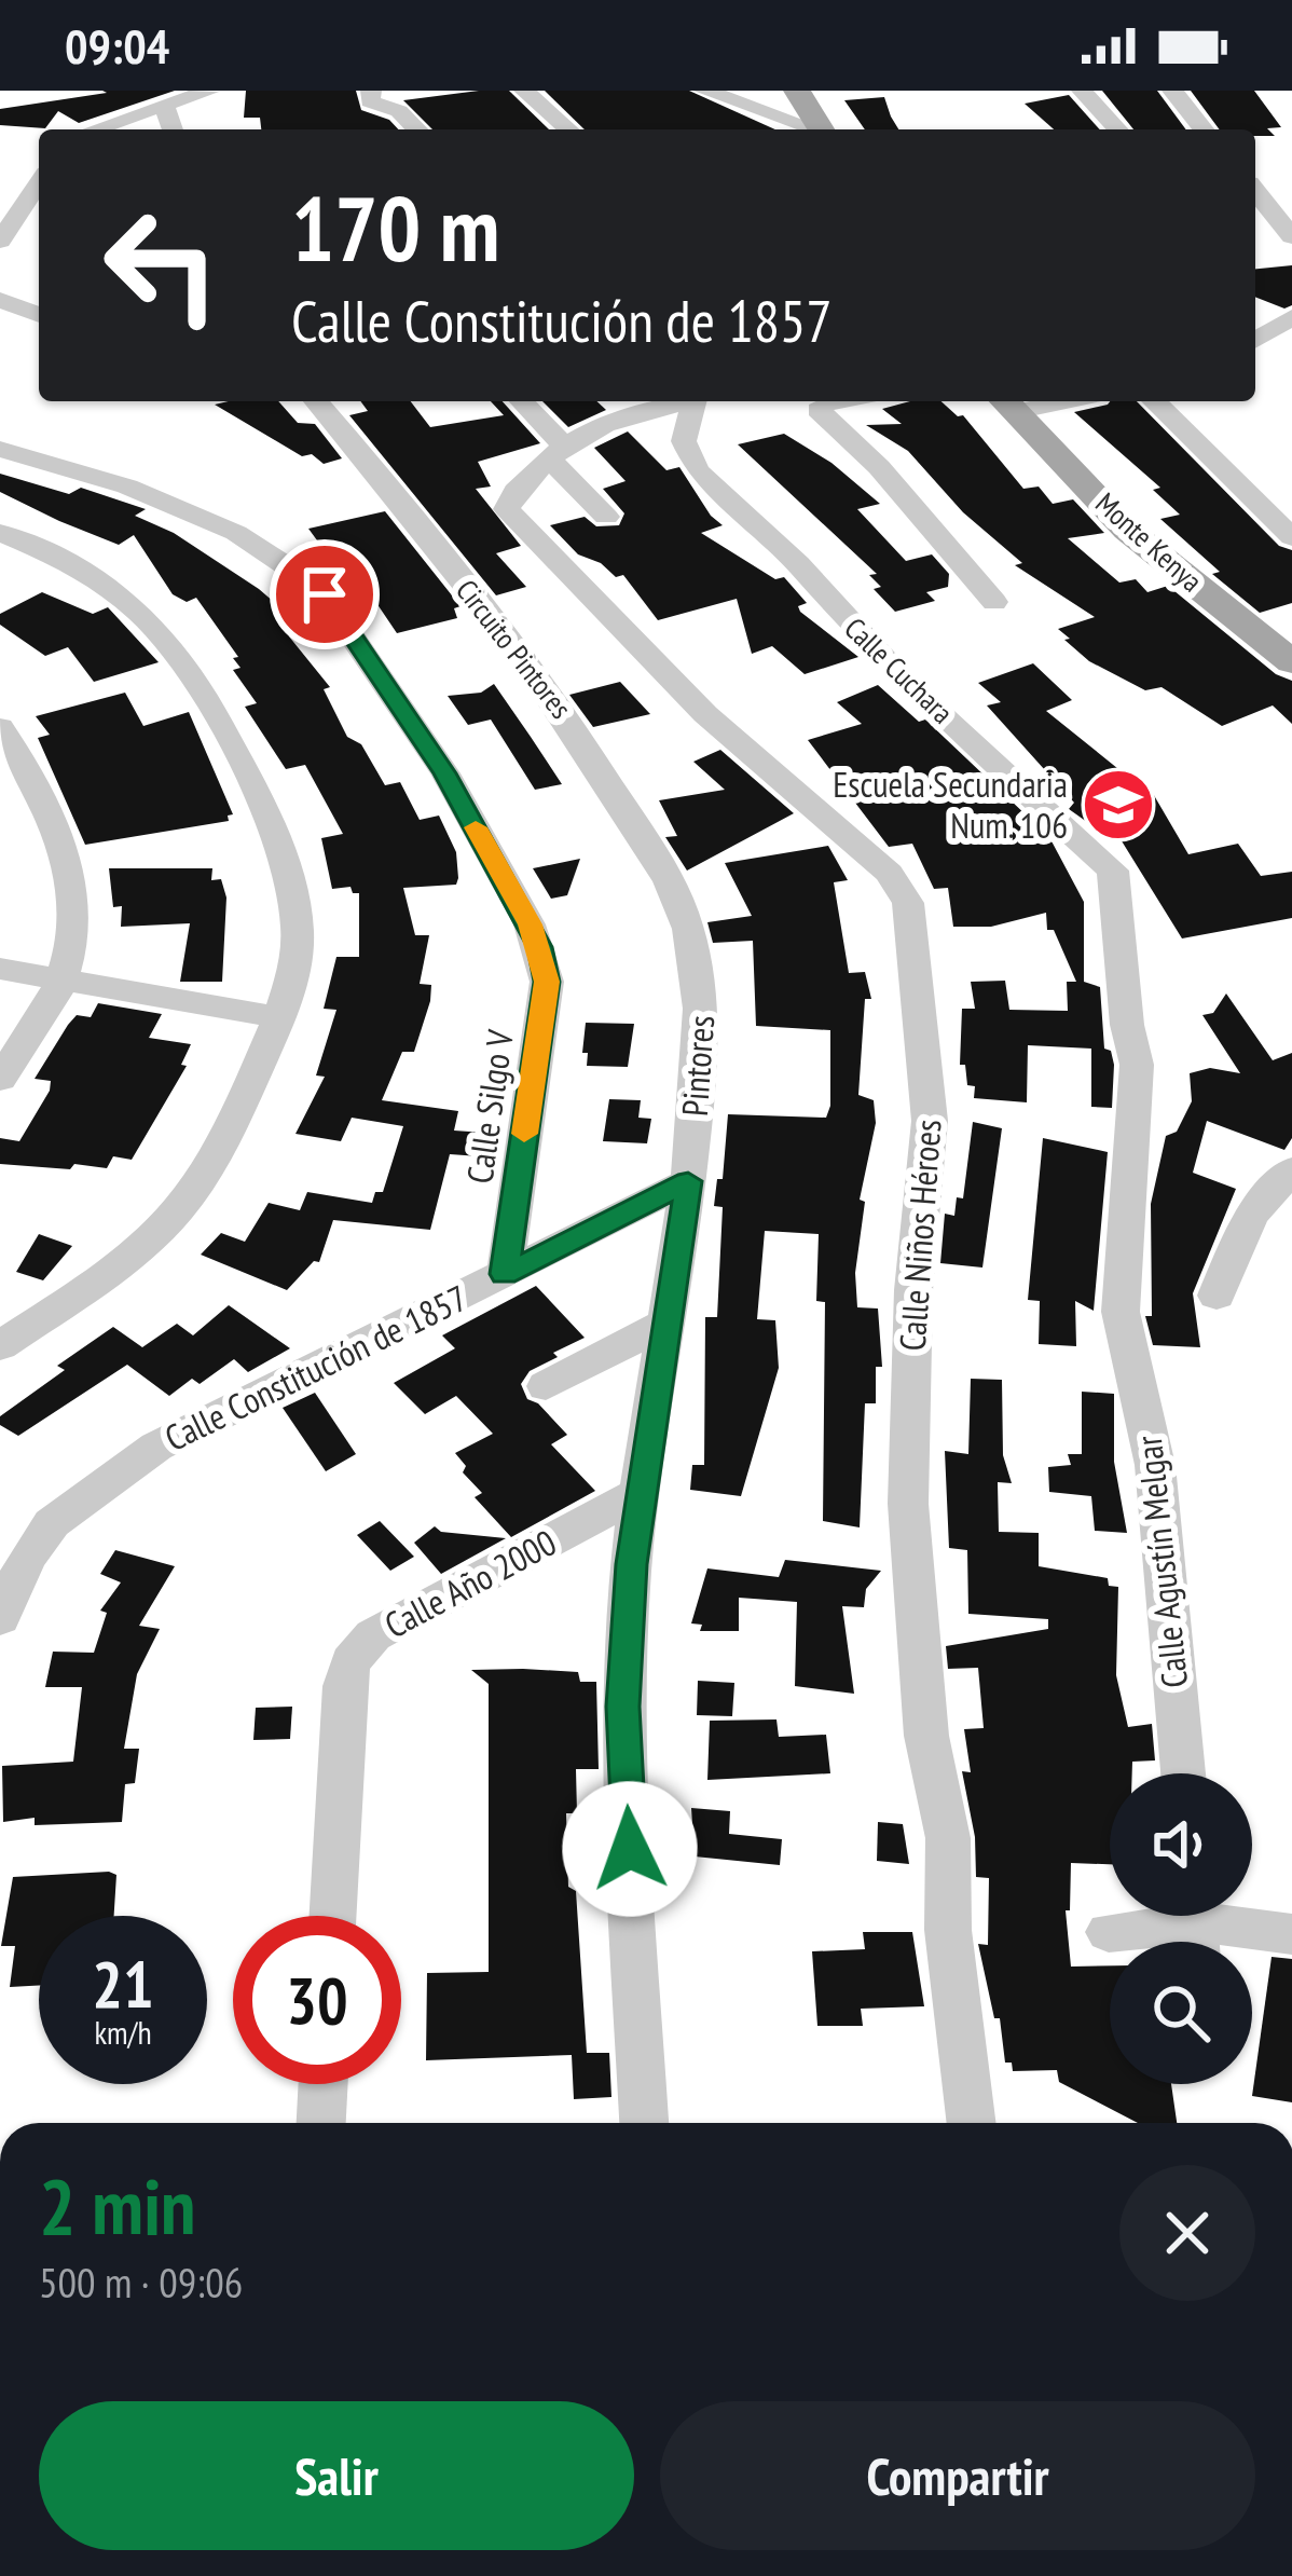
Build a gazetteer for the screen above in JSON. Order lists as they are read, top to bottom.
{
  "streets": {
    "main road": ["Monte Kenya"],
    "street": [
      "Circuito Pintores",
      "Calle Cuchara",
      "Pintores",
      "Calle Silgo V",
      "Calle Niños Héroes",
      "Calle Constitución de 1857",
      "Calle Agustín Melgar",
      "Calle Año 2000"
    ]
  },
  "crossings": [
    ["Circuito Pintores", "Pintores"],
    ["Calle Cuchara", "Calle Agustín Melgar"],
    ["Pintores", "Calle Constitución de 1857"],
    ["Pintores", "Calle Año 2000"],
    ["Calle Silgo V", "Calle Constitución de 1857"]
  ],
  "places": {
    "school or university": ["Escuela Secundaria Num. 106"]
  },
  "page": {
    "status": "09:04",
    "turn": ["170 m", "Calle Constitución de 1857"],
    "speed": "21 km/h",
    "limit": "30",
    "heading": ["2 min", "500 m · 09:06"],
    "buttons": ["Salir", "Compartir"]
  }
}
